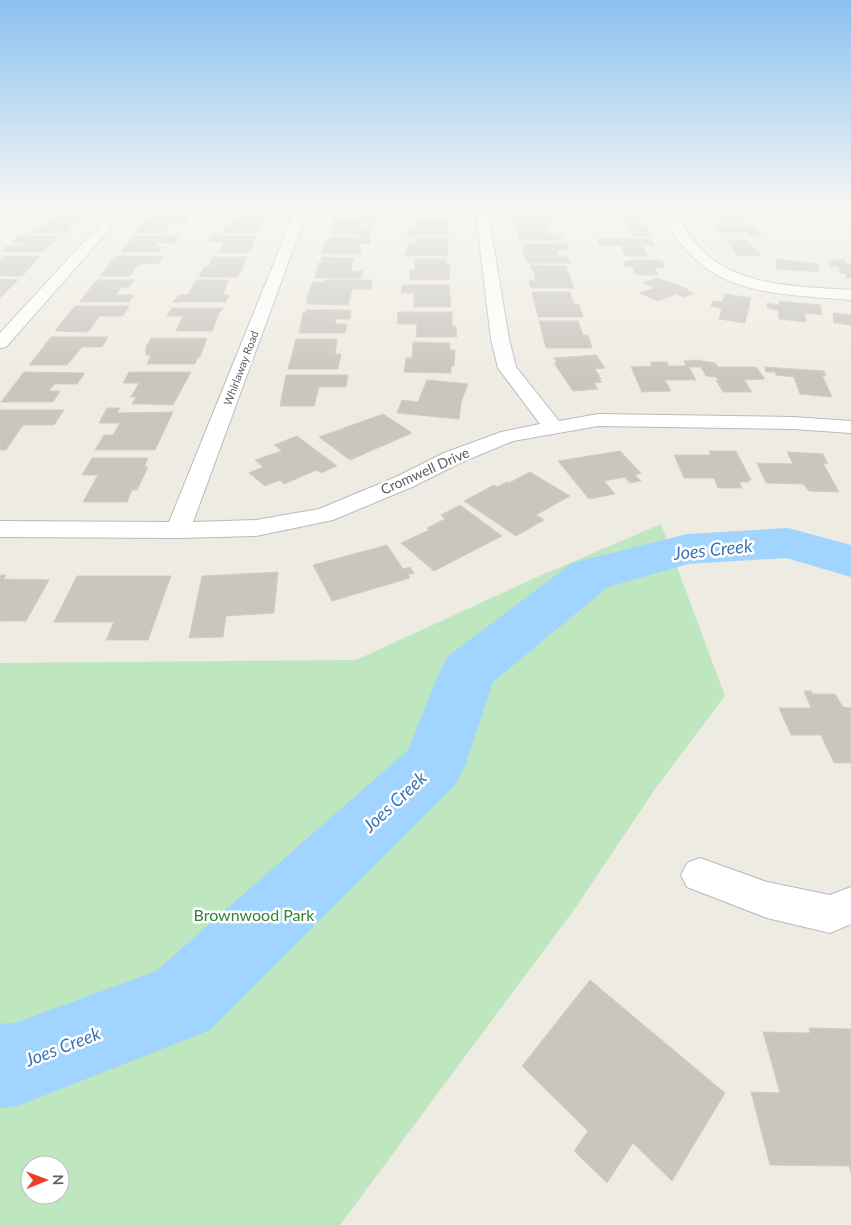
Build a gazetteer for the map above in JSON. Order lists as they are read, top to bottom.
{
  "streets": {
    "street": ["Whirlaway Road", "Cromwell Drive"]
  },
  "crossings": [
    ["Whirlaway Road", "Cromwell Drive"]
  ],
  "water": ["Joes Creek"],
  "parks": ["Brownwood Park"],
  "north": "right"
}
